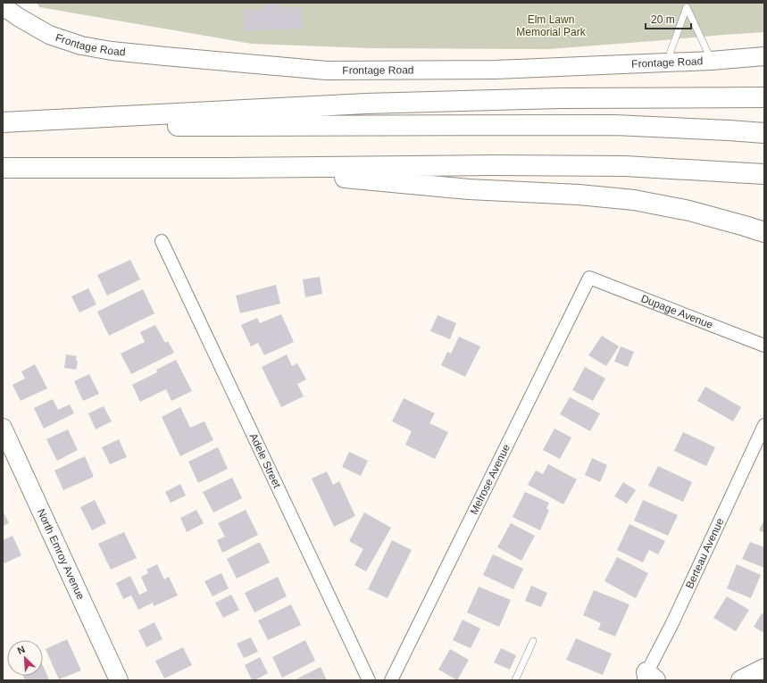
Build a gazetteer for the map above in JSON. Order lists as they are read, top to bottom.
{
  "streets": {
    "street": [
      "Frontage Road",
      "Dupage Avenue",
      "Adele Street",
      "Melrose Avenue",
      "Berteau Avenue",
      "North Emroy Avenue"
    ]
  },
  "crossings": [
    ["Dupage Avenue", "Melrose Avenue"]
  ],
  "parks": ["Elm Lawn Memorial Park"],
  "scale_bar": "20 m",
  "north": "top left"
}
